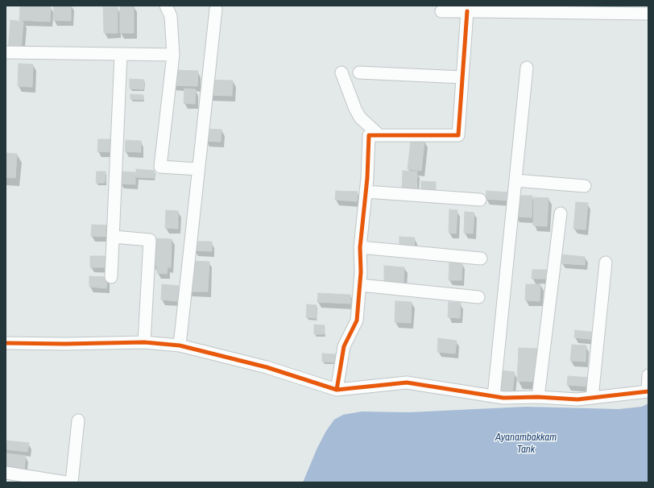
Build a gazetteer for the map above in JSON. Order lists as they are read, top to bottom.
{
  "water": ["Ayanambakkam Tank"]
}
